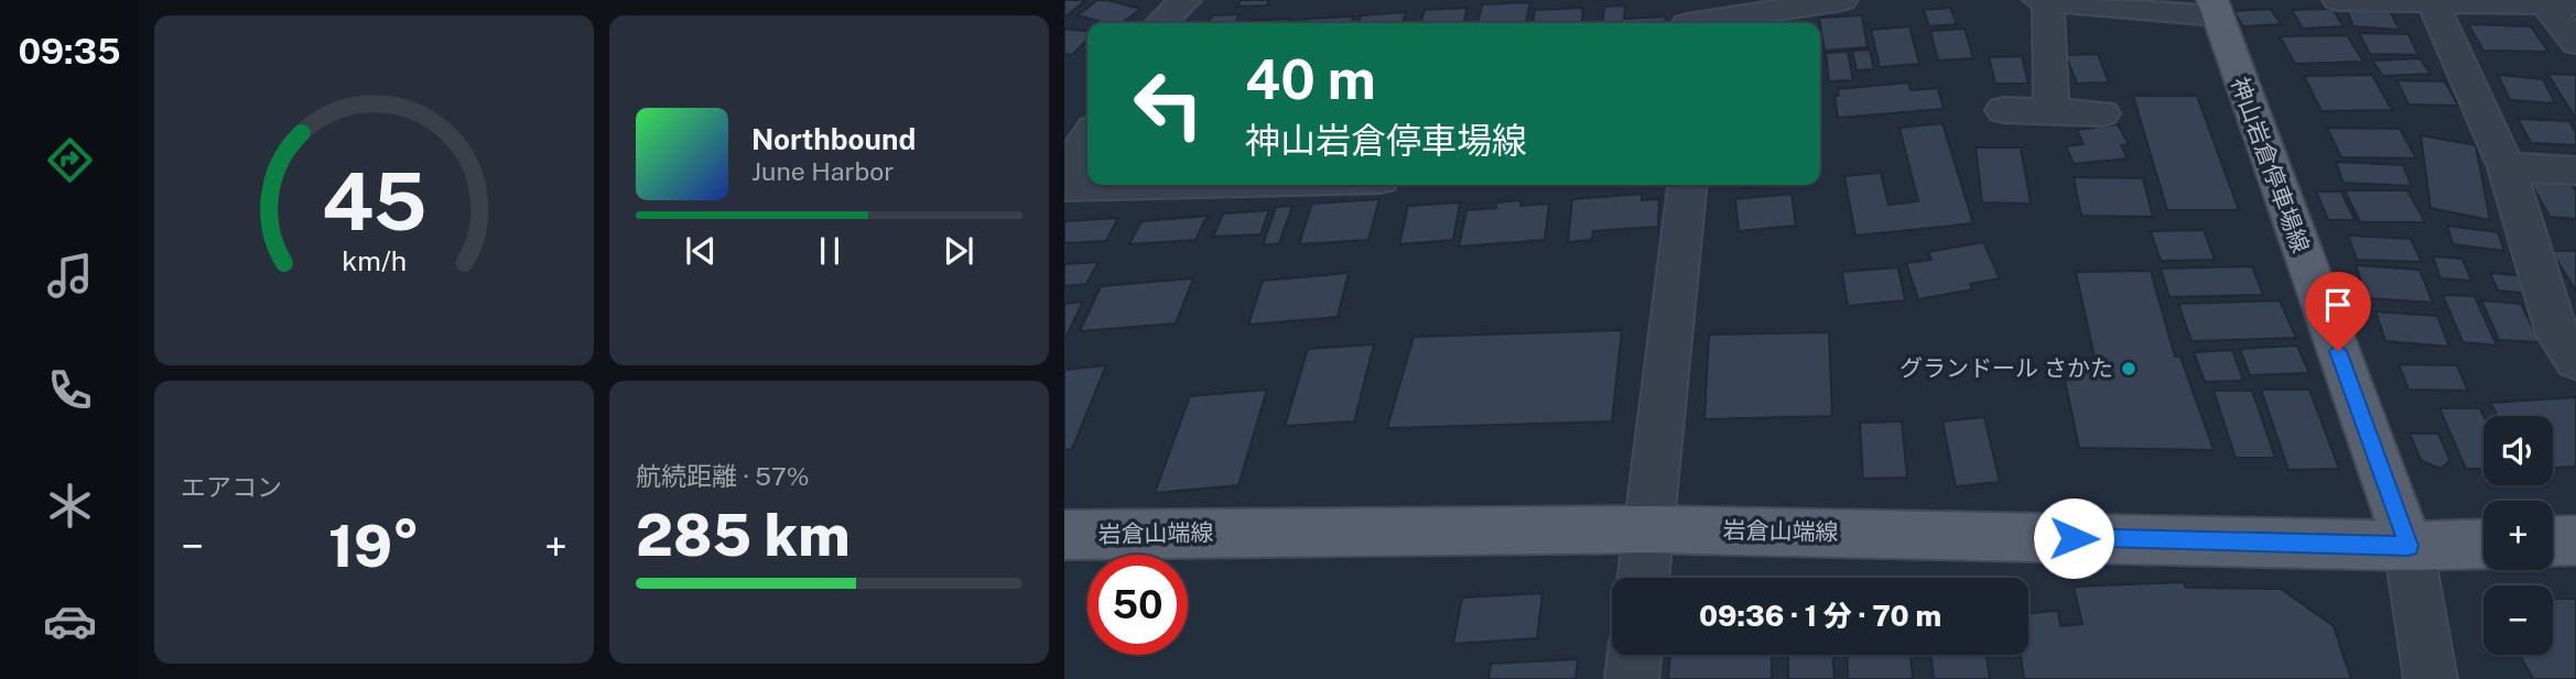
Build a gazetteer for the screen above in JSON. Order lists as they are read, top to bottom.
{
  "streets": {
    "main road": ["神山岩倉停車場線", "岩倉山端線"]
  },
  "crossings": [
    ["神山岩倉停車場線", "岩倉山端線"]
  ],
  "places": ["グランドール さかた"],
  "page": {
    "tabs": "09:35",
    "turn": ["40 m", "神山岩倉停車場線"],
    "song": ["Northbound", "June Harbor"],
    "tile": [
      "エアコン",
      ["航続距離 · 57%", "285 km"]
    ],
    "map_buttons": ["+", "−"],
    "heat": ["−", "19°", "+"],
    "limit": "50",
    "trip": "09:36 · 1 分 · 70 m",
    "gauge": ["45", "km/h"]
  }
}
